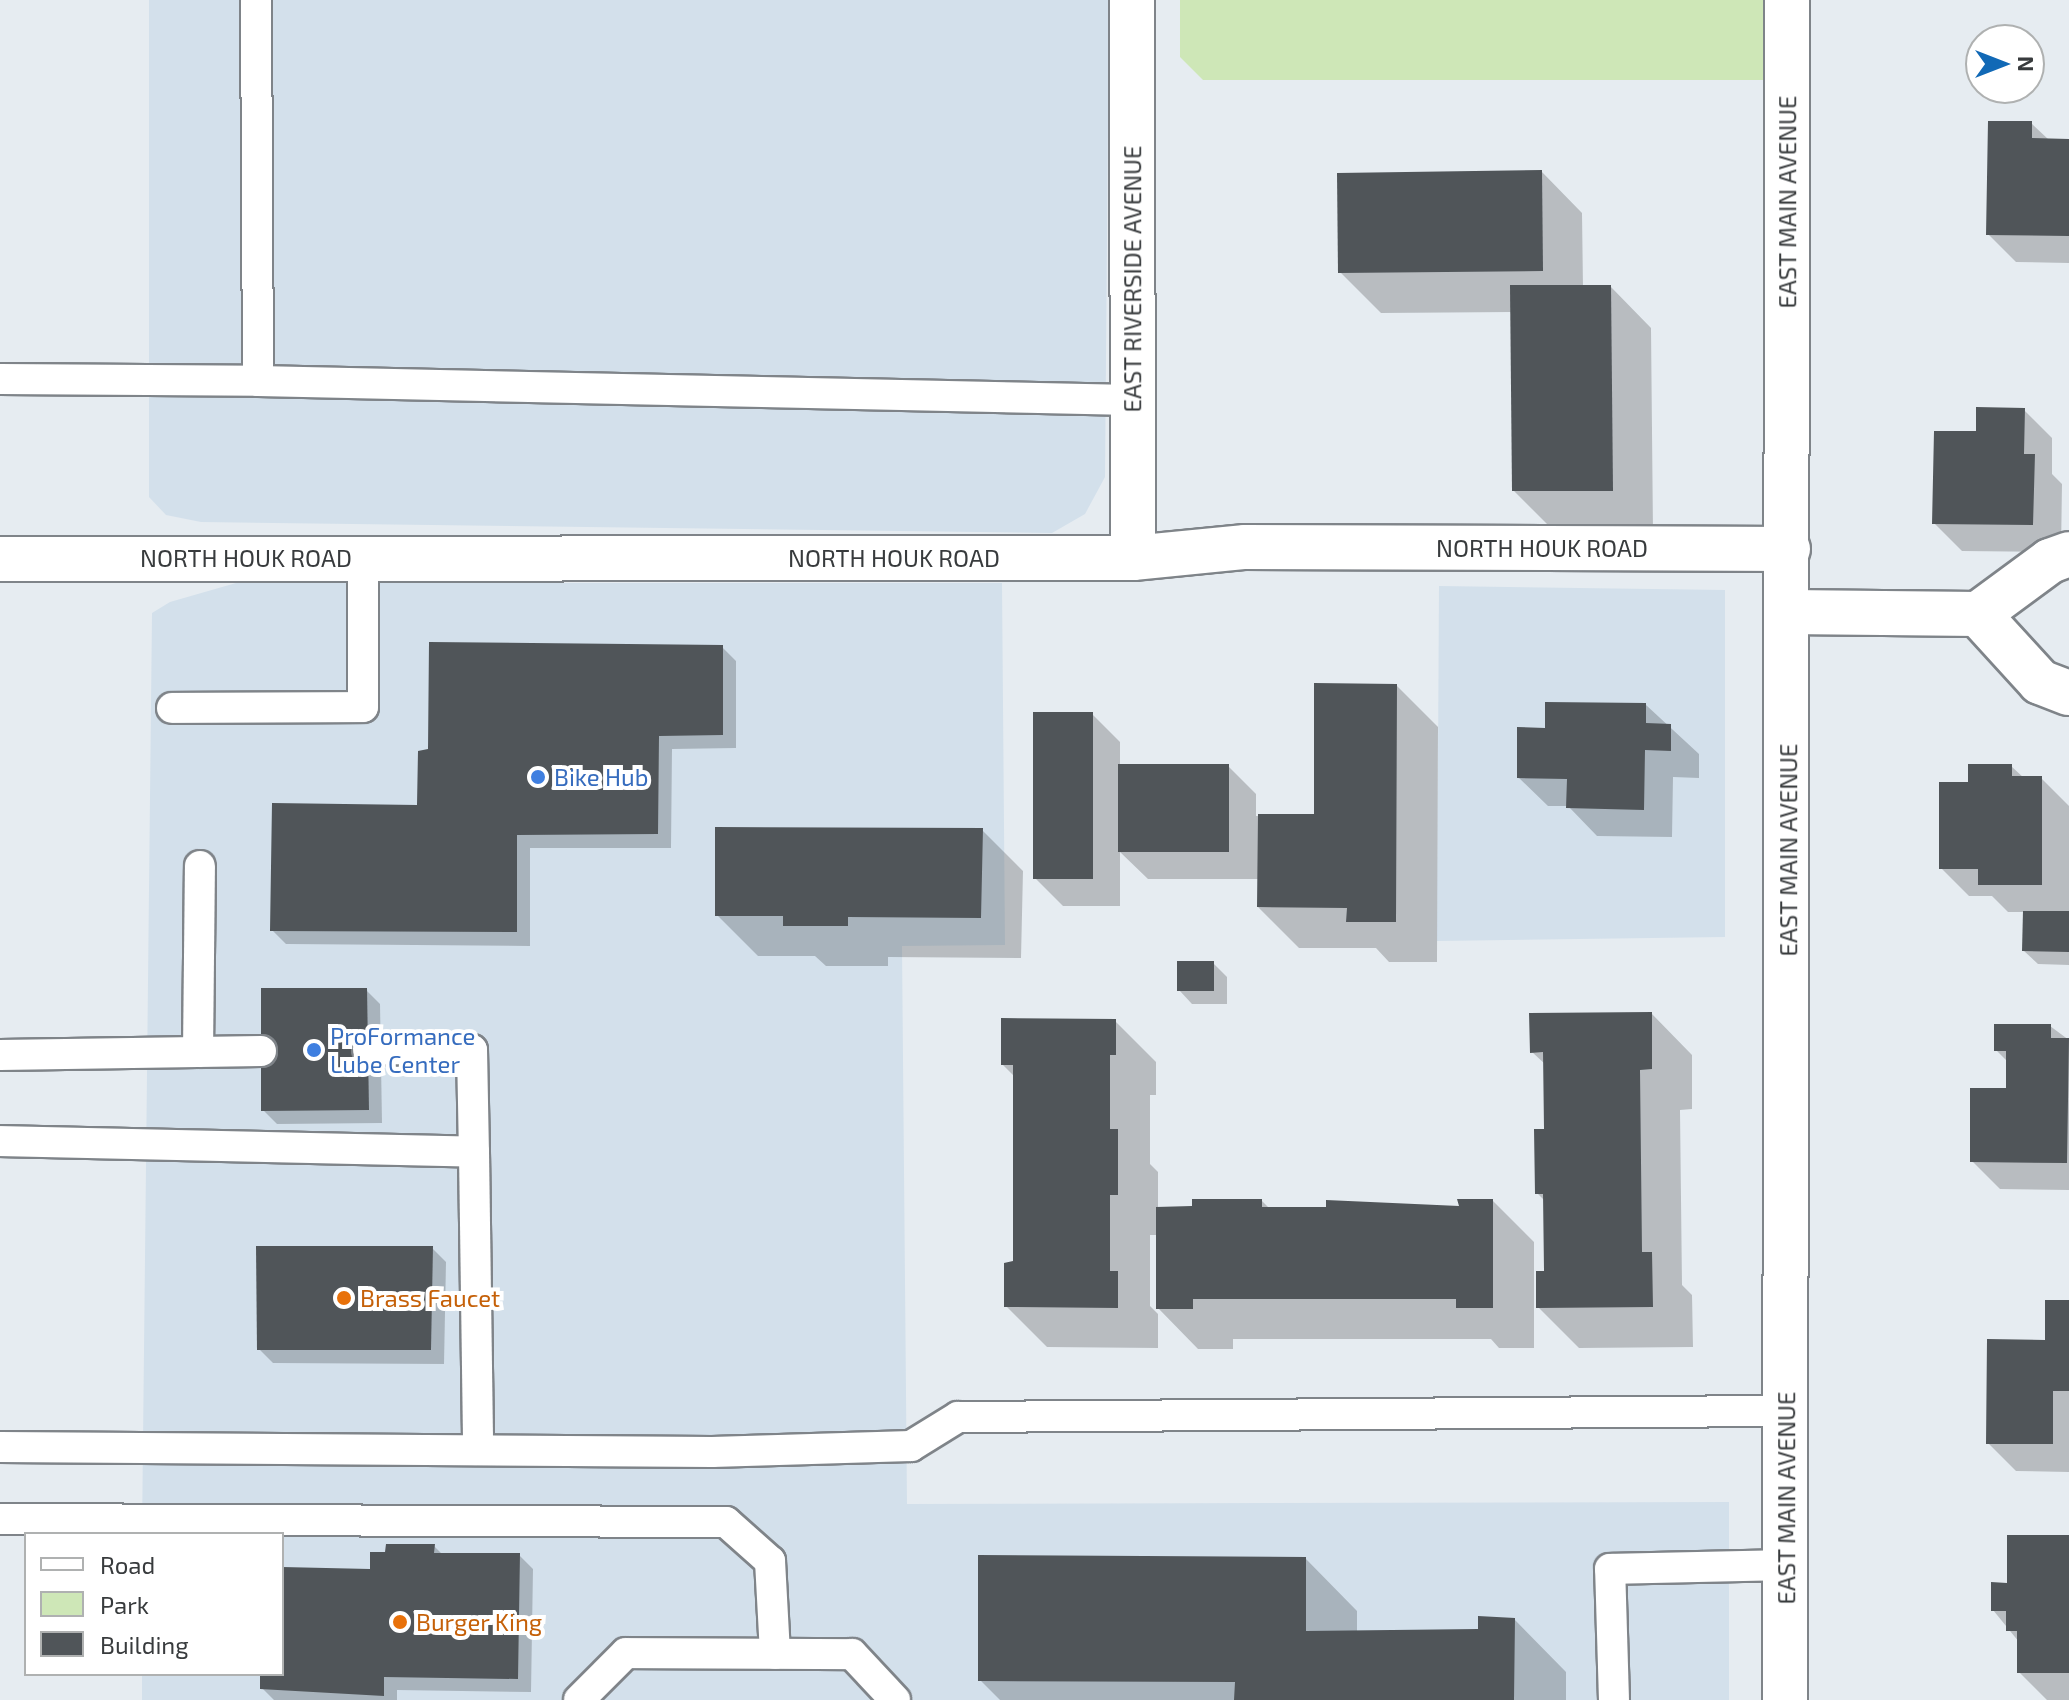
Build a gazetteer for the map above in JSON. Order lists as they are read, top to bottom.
{
  "streets": {
    "street": ["EAST MAIN AVENUE", "EAST RIVERSIDE AVENUE", "NORTH HOUK ROAD"]
  },
  "crossings": [
    ["EAST MAIN AVENUE", "NORTH HOUK ROAD"],
    ["EAST RIVERSIDE AVENUE", "NORTH HOUK ROAD"]
  ],
  "places": [
    "Bike Hub",
    "ProFormance Lube Center",
    "Brass Faucet",
    "Burger King"
  ],
  "legend": ["Road", "Park", "Building"],
  "north": "right"
}
